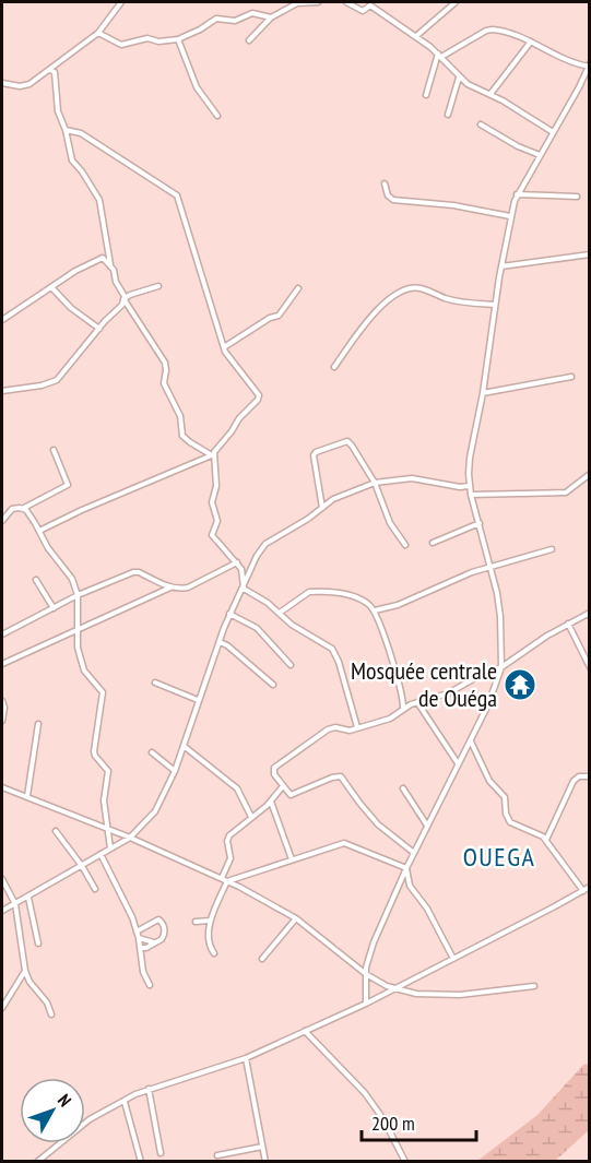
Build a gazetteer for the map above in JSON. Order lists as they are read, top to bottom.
{
  "districts": ["OUEGA"],
  "places": {
    "temple": ["Mosquée centrale de Ouéga"]
  },
  "scale_bar": "200 m",
  "north": "top right"
}
